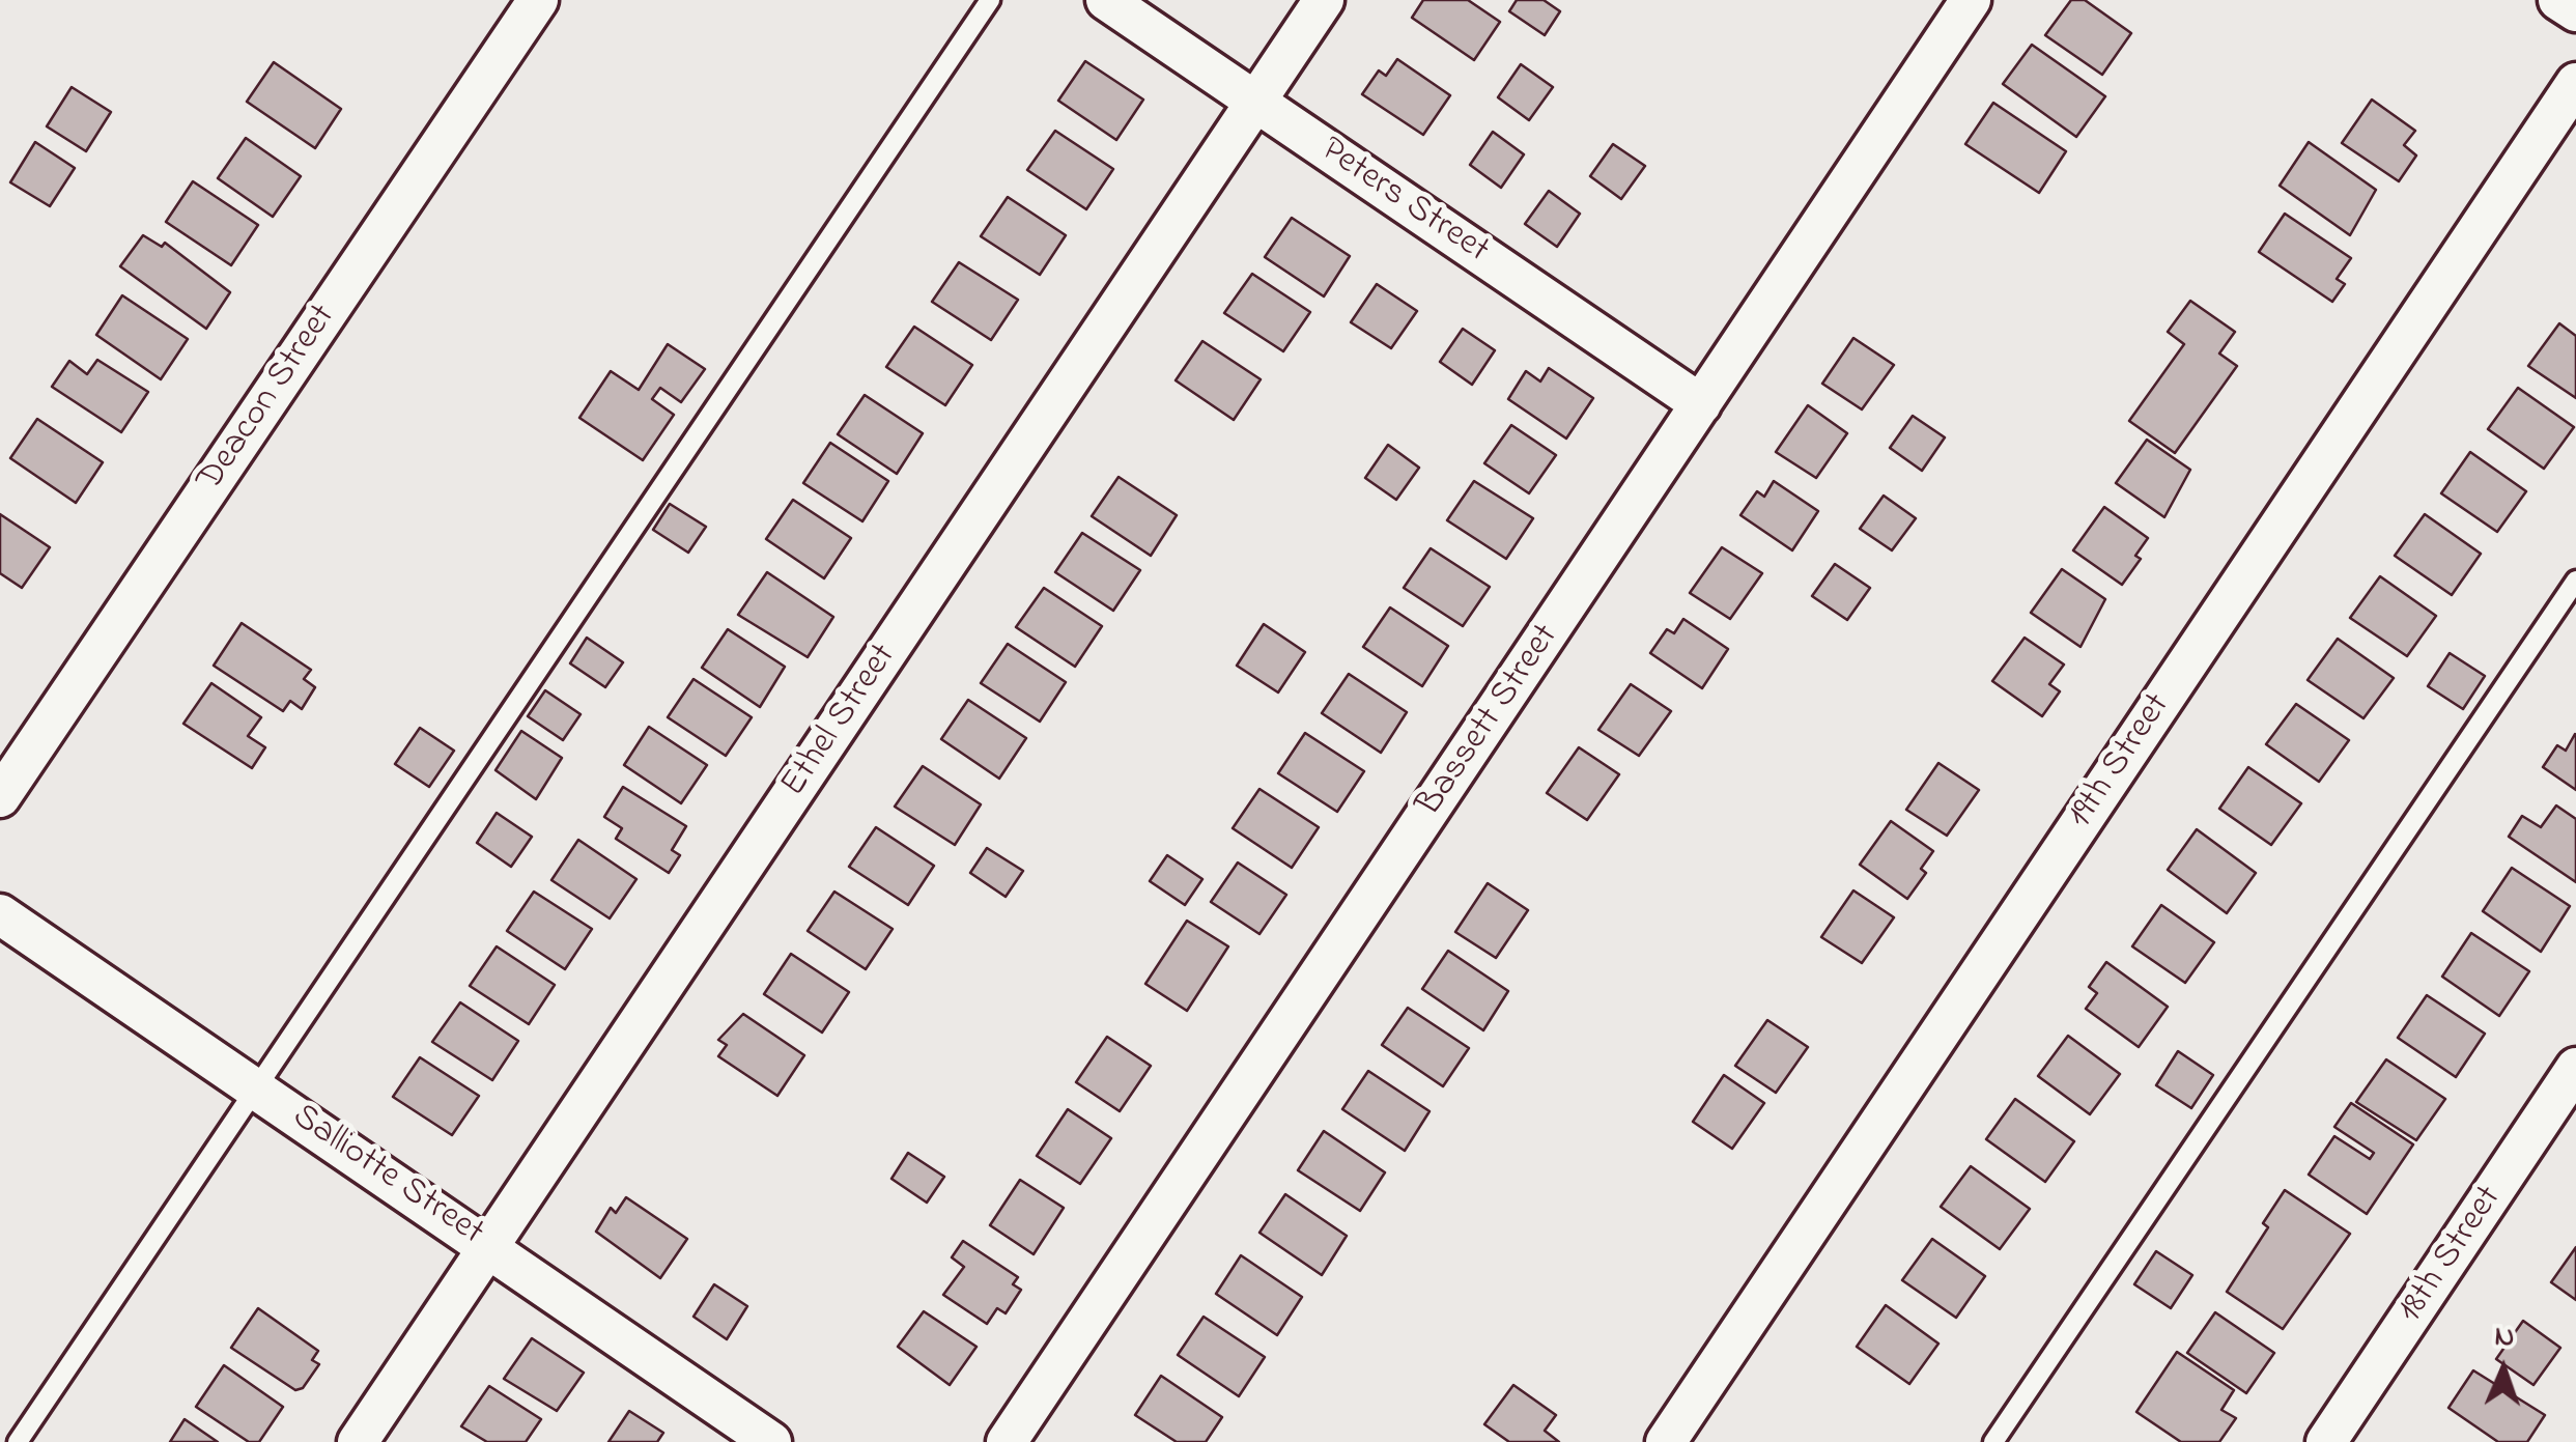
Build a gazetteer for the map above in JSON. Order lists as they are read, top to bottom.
{
  "streets": {
    "street": [
      "Peters Street",
      "Deacon Street",
      "Ethel Street",
      "Bassett Street",
      "19th Street",
      "Salliotte Street",
      "18th Street"
    ]
  },
  "crossings": [
    ["Peters Street", "Ethel Street"],
    ["Peters Street", "Bassett Street"],
    ["Ethel Street", "Salliotte Street"]
  ],
  "north": "top"
}
